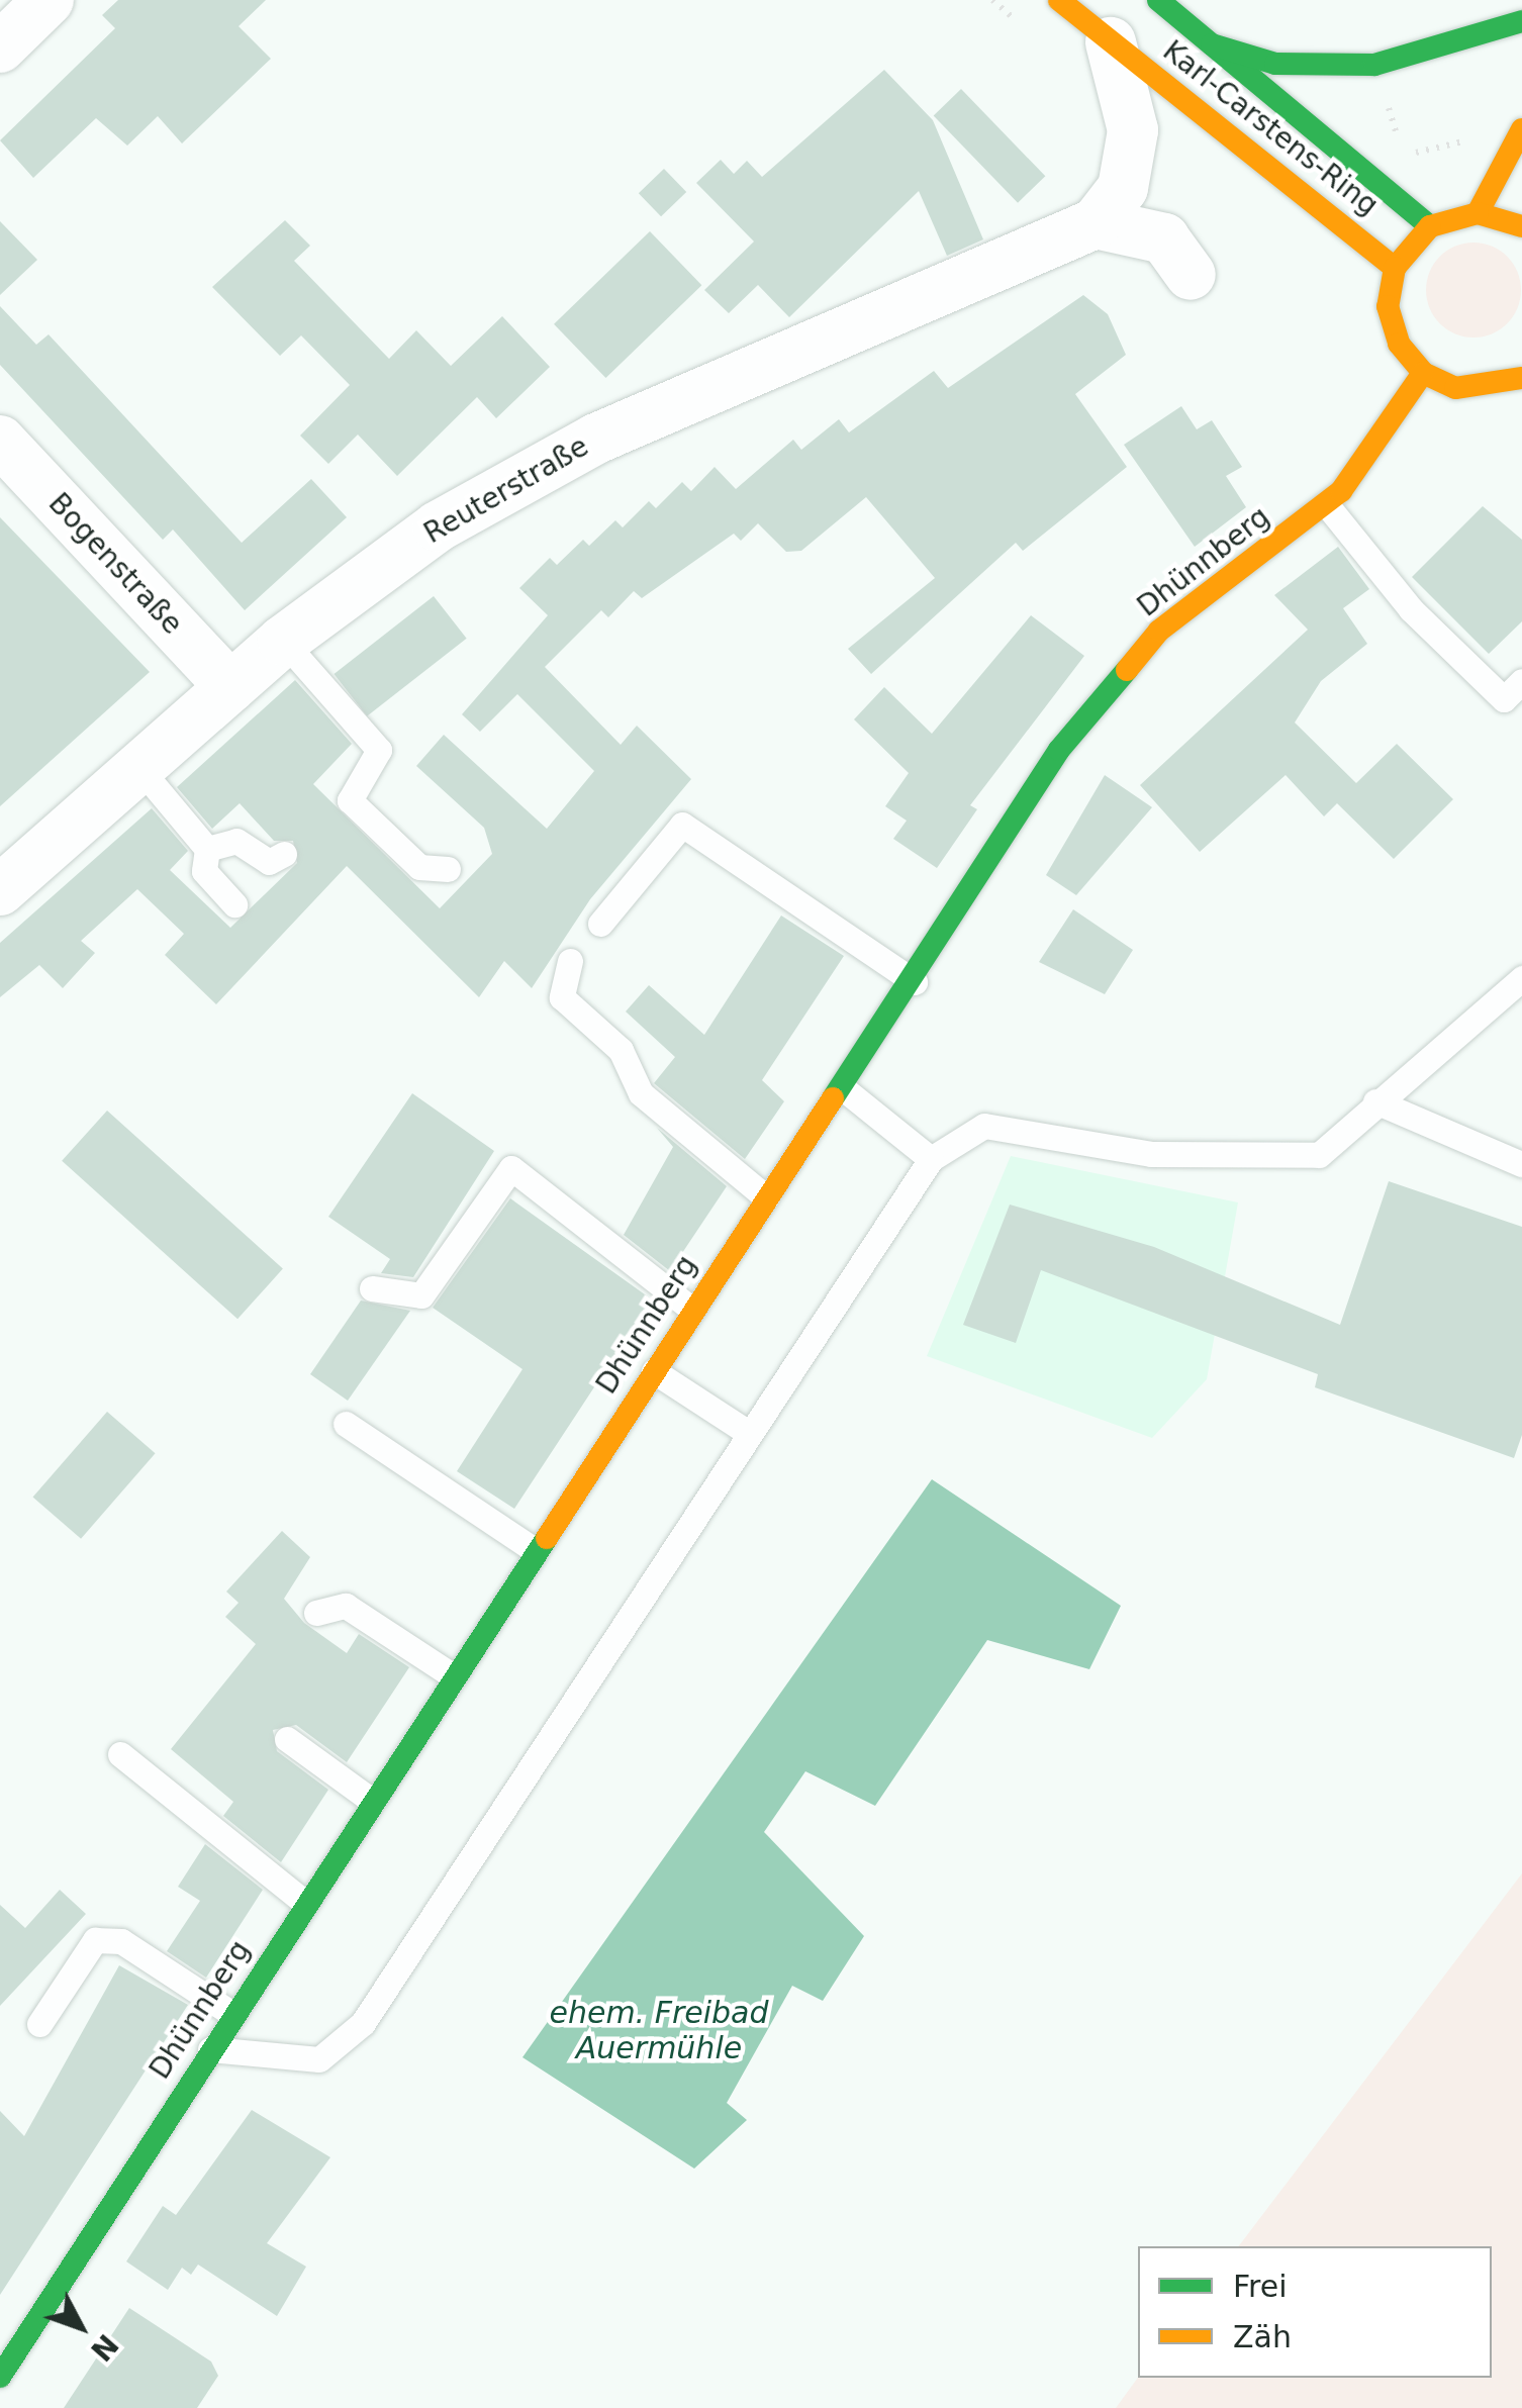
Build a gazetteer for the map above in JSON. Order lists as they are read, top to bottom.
{
  "streets": {
    "street": [
      "Karl-Carstens-Ring",
      "Reuterstraße",
      "Dhünnberg",
      "Bogenstraße"
    ]
  },
  "crossings": [
    ["Reuterstraße", "Bogenstraße"]
  ],
  "water": ["ehem. Freibad Auermühle"],
  "legend": ["Frei", "Zäh"],
  "north": "bottom right"
}
